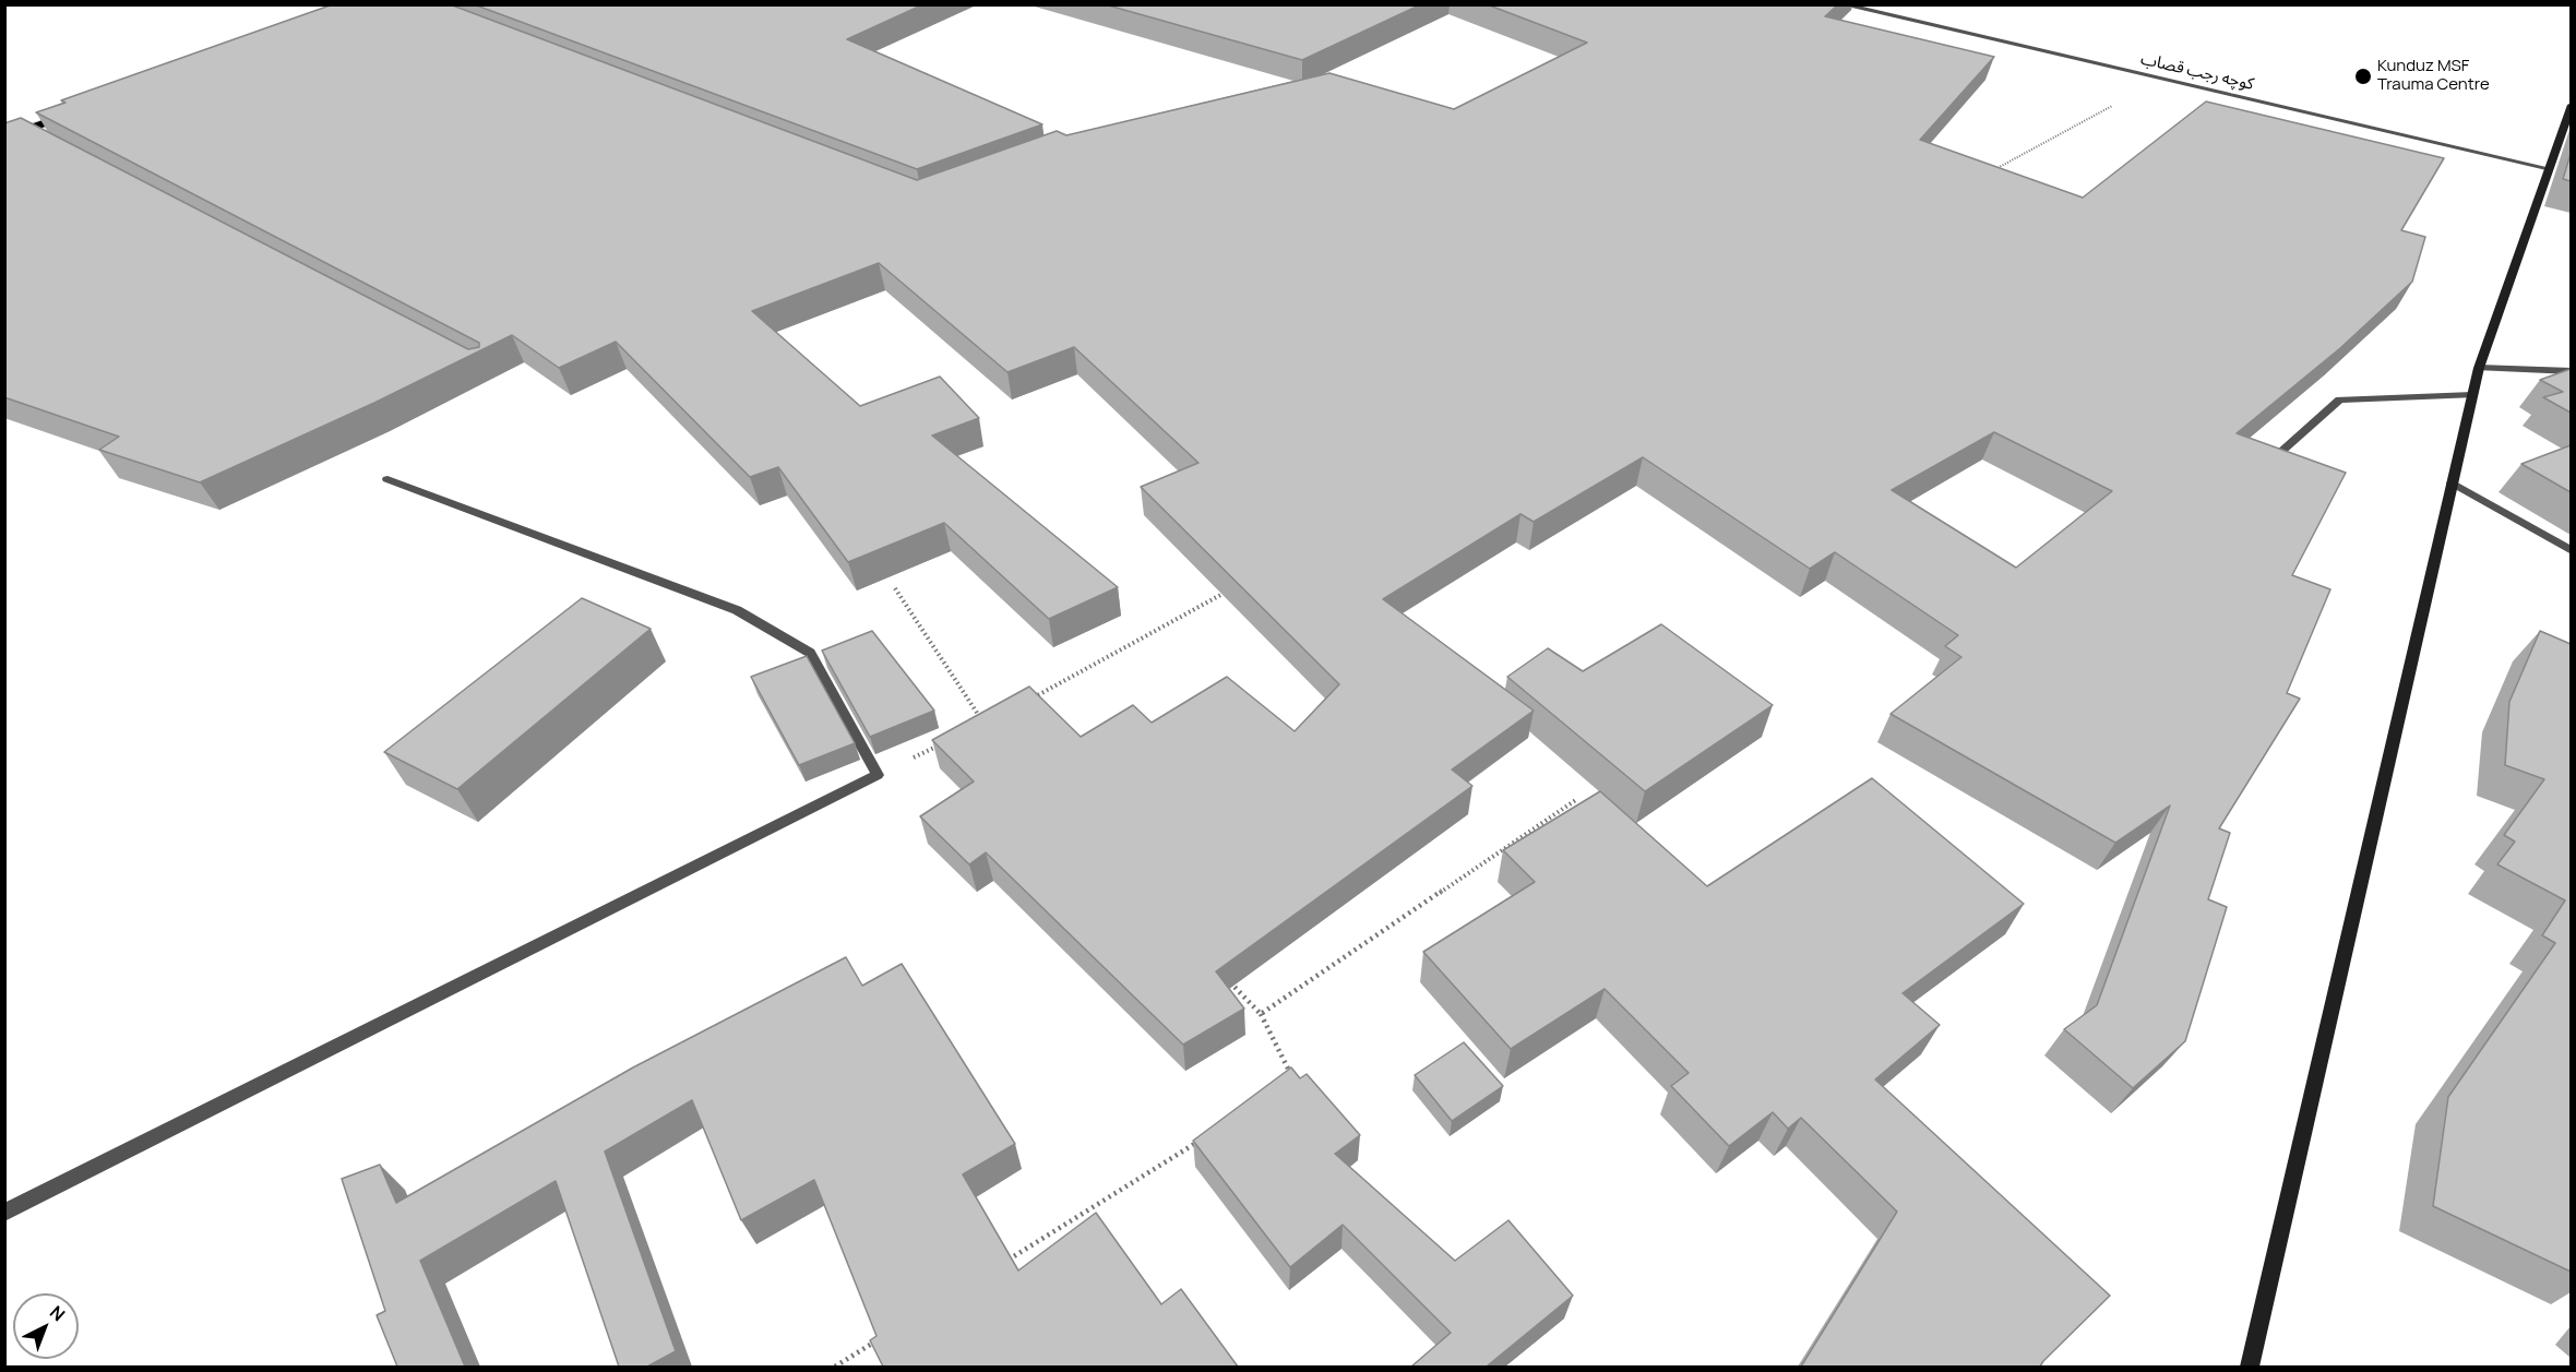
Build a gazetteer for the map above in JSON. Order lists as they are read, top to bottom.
{
  "streets": {
    "street": ["کوچه رجب قصاب"]
  },
  "places": ["Kunduz MSF Trauma Centre"],
  "north": "top right"
}
